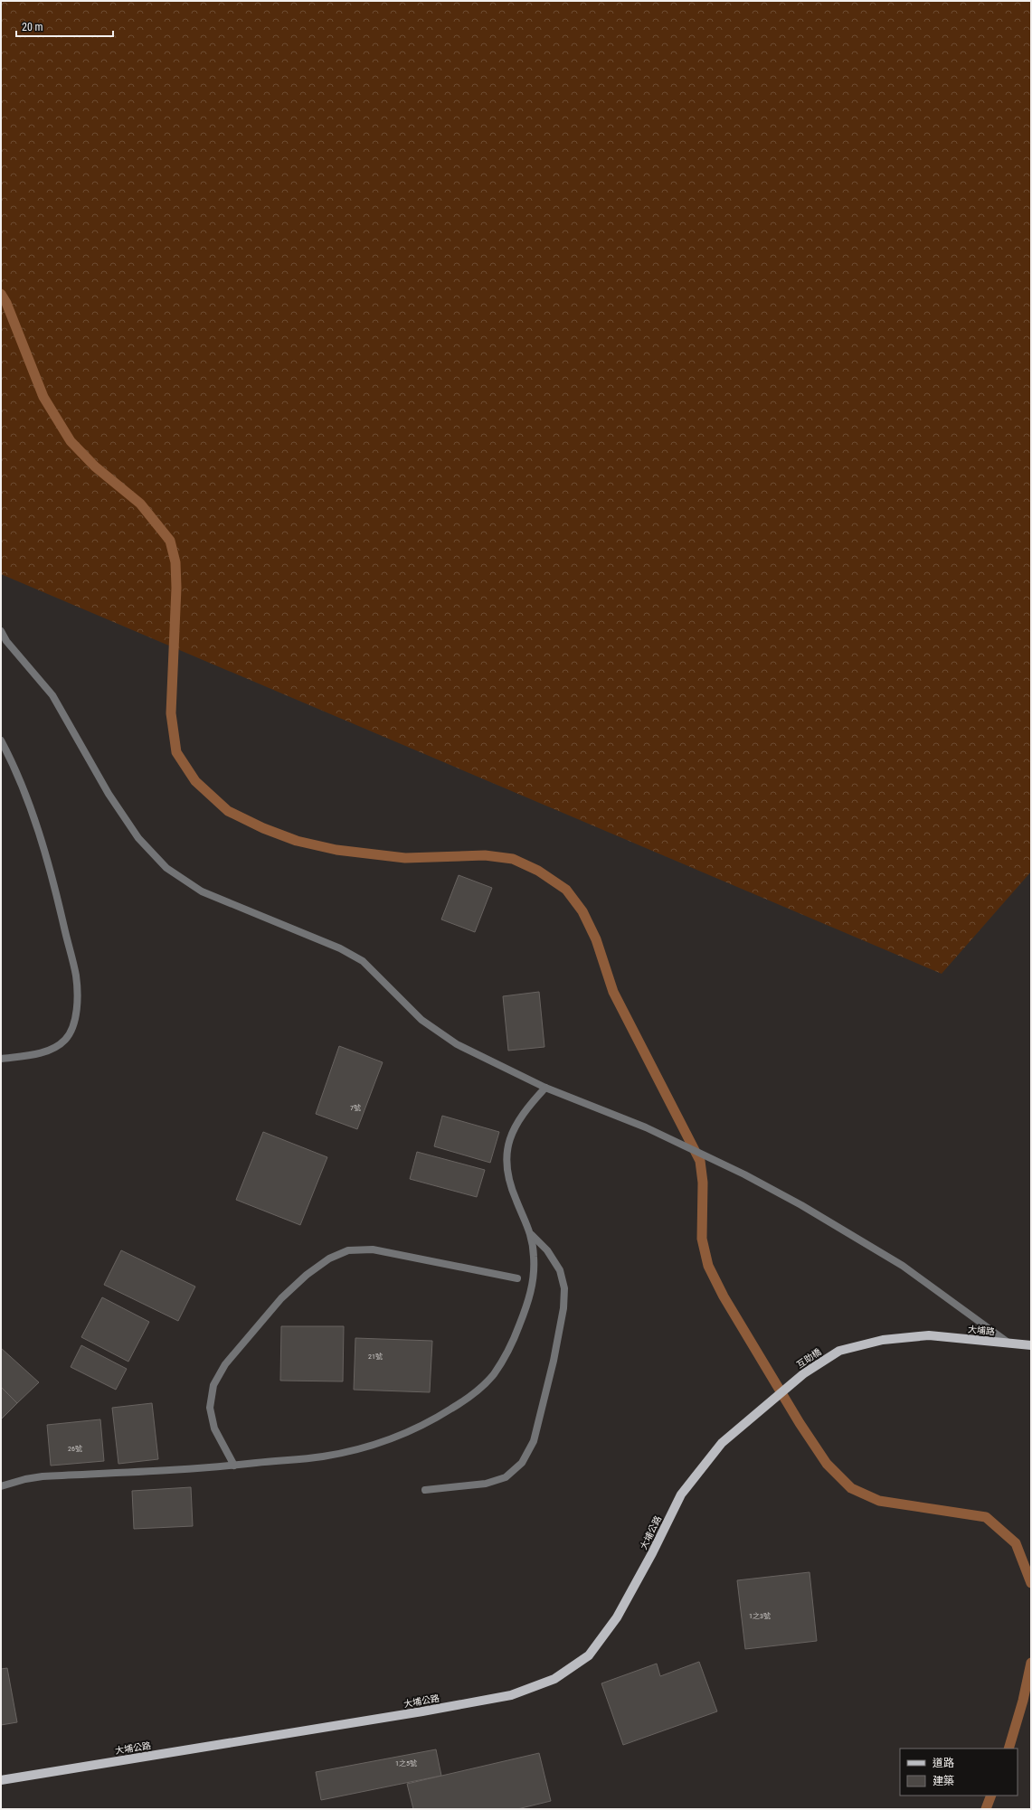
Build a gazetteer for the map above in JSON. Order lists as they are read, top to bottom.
{
  "streets": {
    "main road": ["大埔路", "互助橋", "大埔公路"]
  },
  "crossings": [
    ["大埔路", "互助橋"],
    ["互助橋", "大埔公路"]
  ],
  "house_numbers": [
    "7號",
    "21號",
    "26號",
    "1之3號",
    "1之5號"
  ],
  "legend": ["道路", "建築"],
  "scale_bar": "20 m"
}
